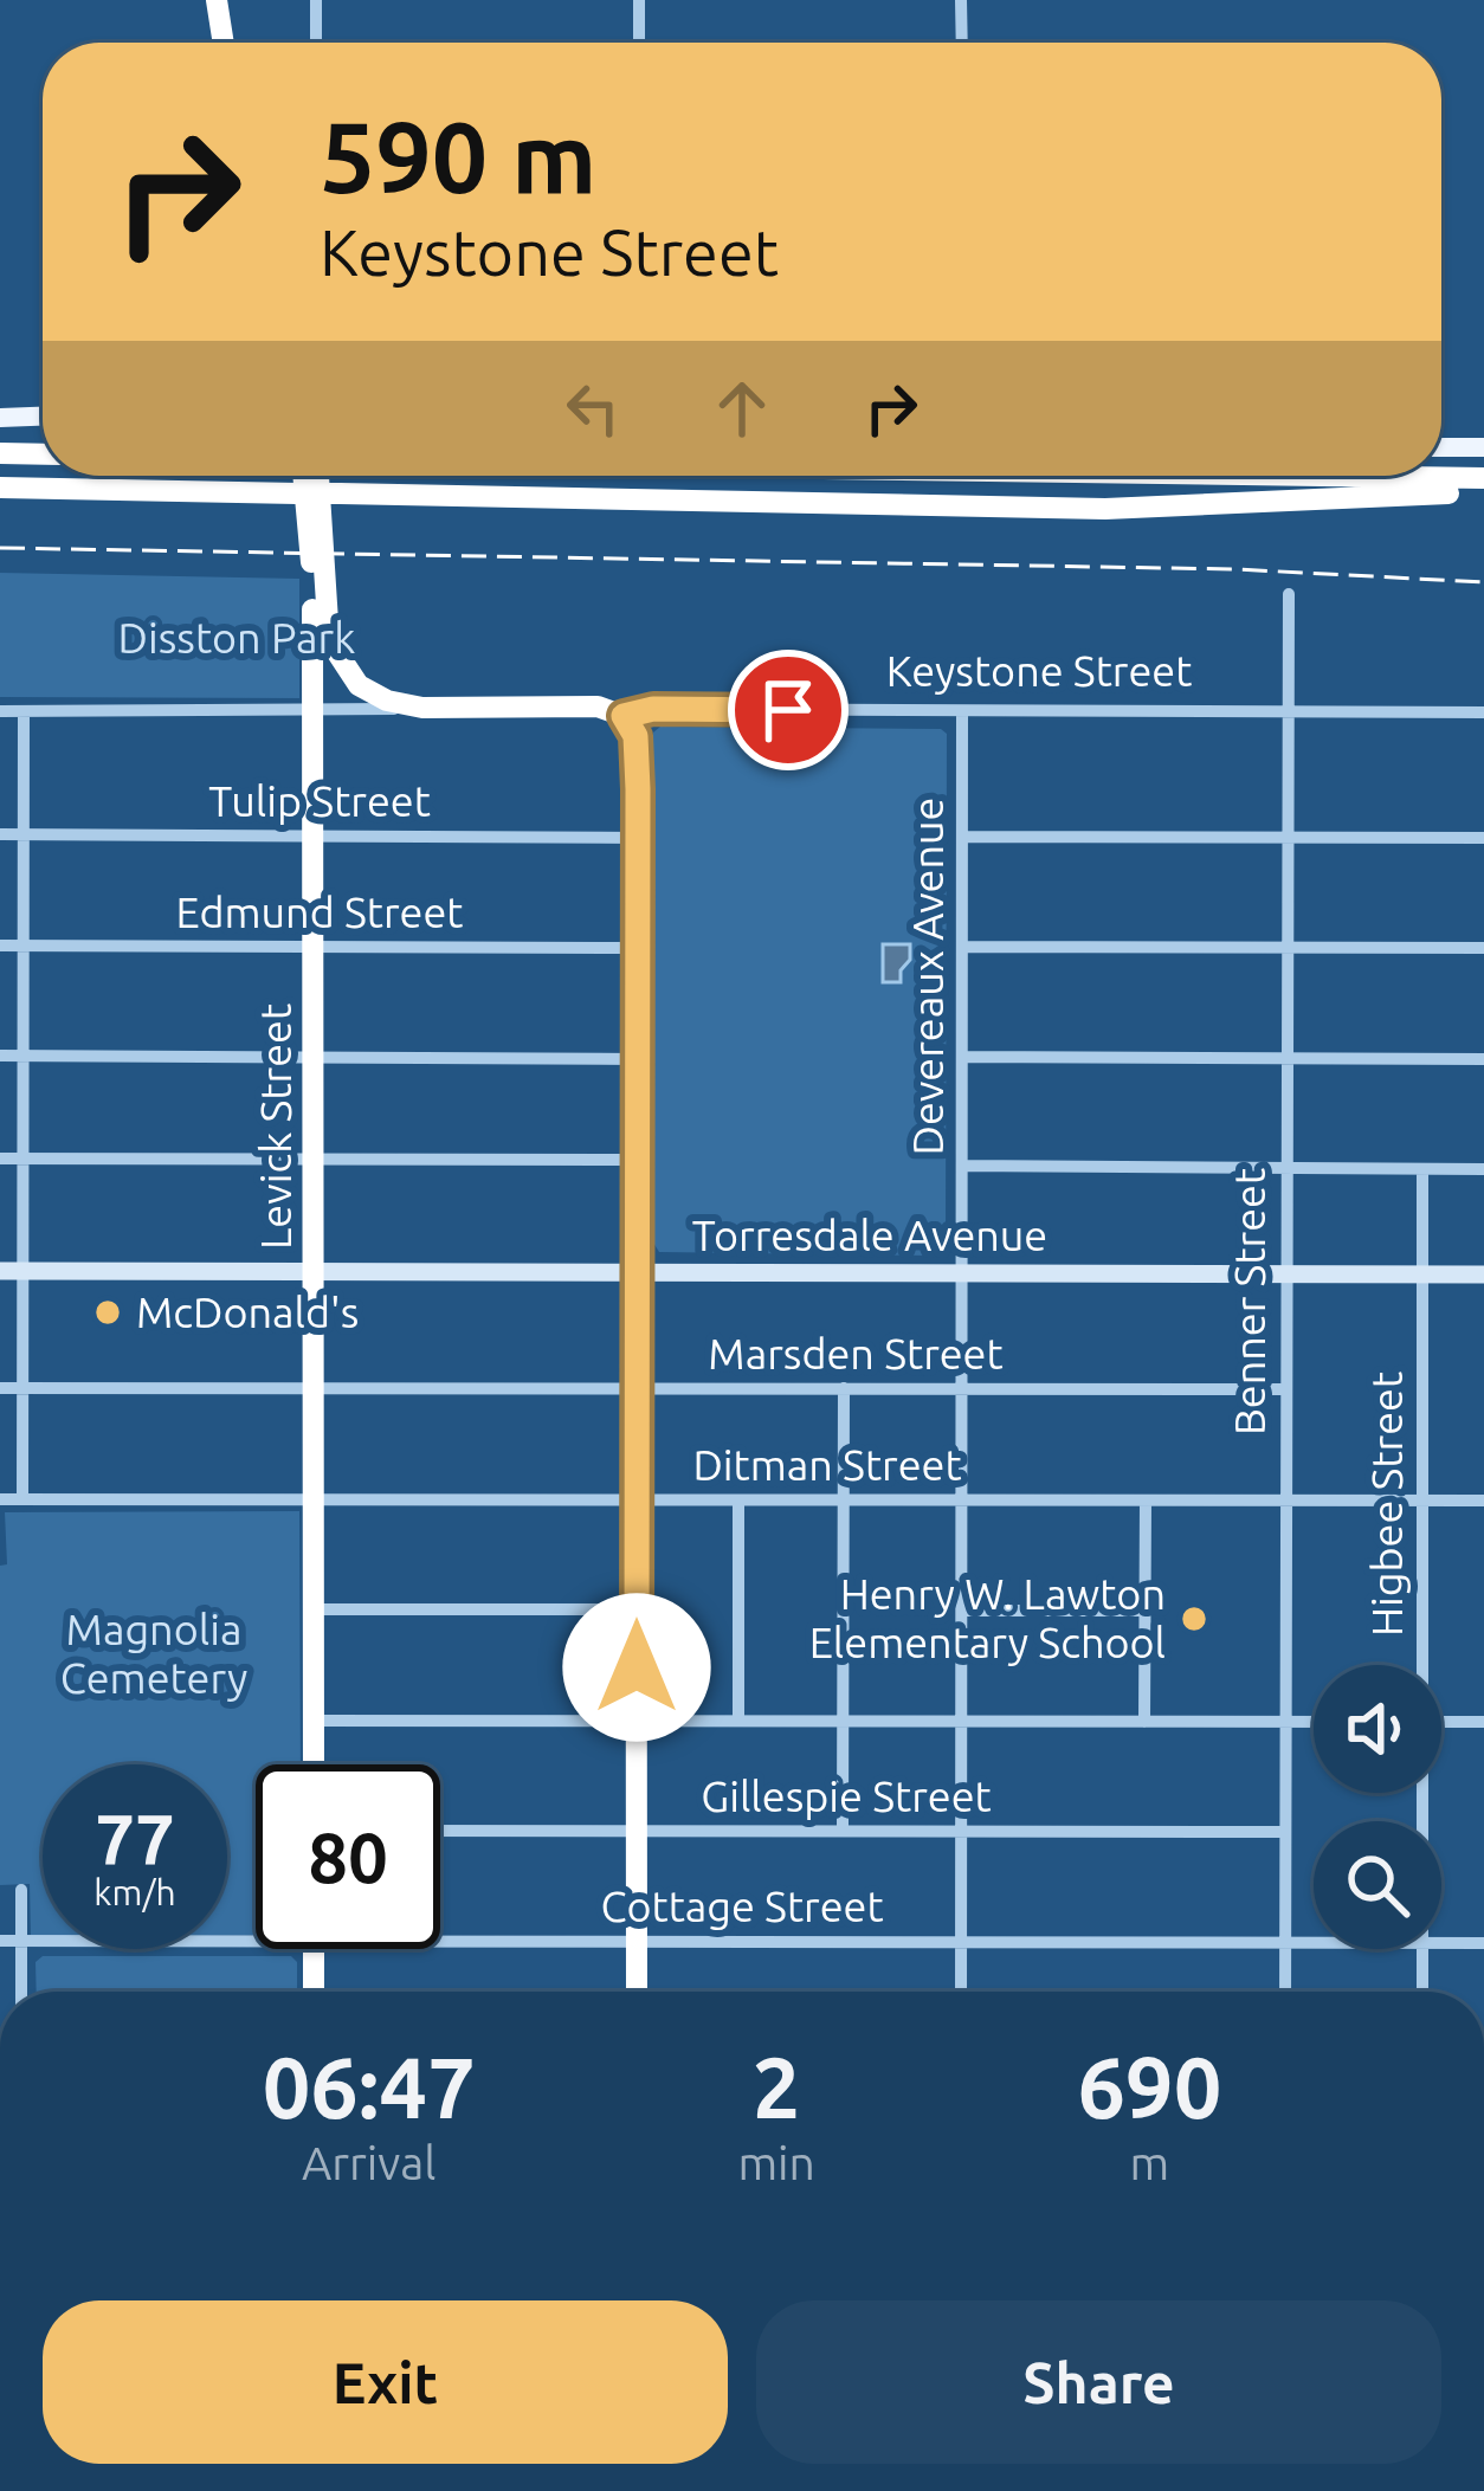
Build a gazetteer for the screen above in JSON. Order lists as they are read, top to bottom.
{
  "streets": {
    "highway": ["Keystone Street", "Levick Street"],
    "street": [
      "Tulip Street",
      "Edmund Street",
      "Devereaux Avenue",
      "Torresdale Avenue",
      "Benner Street",
      "Marsden Street",
      "Ditman Street",
      "Higbee Street",
      "Gillespie Street",
      "Cottage Street"
    ]
  },
  "crossings": [
    ["Keystone Street", "Devereaux Avenue"],
    ["Keystone Street", "Levick Street"],
    ["Keystone Street", "Benner Street"],
    ["Tulip Street", "Levick Street"],
    ["Edmund Street", "Levick Street"],
    ["Devereaux Avenue", "Torresdale Avenue"],
    ["Devereaux Avenue", "Marsden Street"],
    ["Devereaux Avenue", "Ditman Street"],
    ["Devereaux Avenue", "Gillespie Street"],
    ["Devereaux Avenue", "Cottage Street"],
    ["Levick Street", "Torresdale Avenue"],
    ["Levick Street", "Marsden Street"],
    ["Levick Street", "Ditman Street"],
    ["Torresdale Avenue", "Benner Street"],
    ["Torresdale Avenue", "Higbee Street"],
    ["Benner Street", "Marsden Street"],
    ["Benner Street", "Ditman Street"],
    ["Benner Street", "Gillespie Street"],
    ["Benner Street", "Cottage Street"],
    ["Ditman Street", "Higbee Street"]
  ],
  "parks": ["Disston Park", "Magnolia Cemetery"],
  "places": ["McDonald's", "Henry W. Lawton Elementary School"],
  "page": {
    "turn": ["590 m", "Keystone Street"],
    "speed": "77 km/h",
    "limit": "80",
    "eta": [
      "06:47",
      "Arrival",
      "2",
      "min",
      "690",
      "m"
    ],
    "buttons": ["Exit", "Share"]
  }
}
